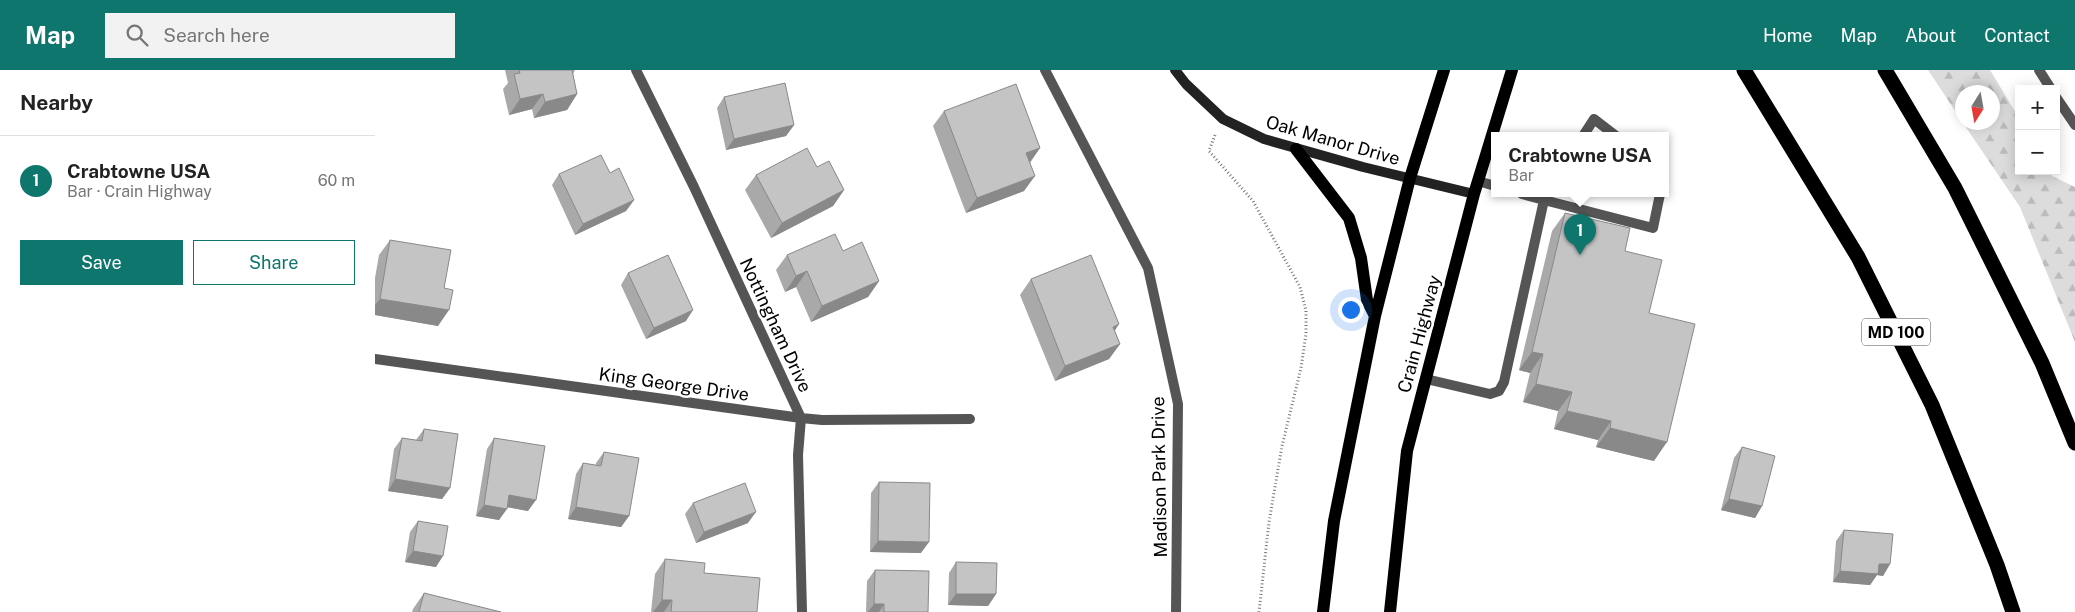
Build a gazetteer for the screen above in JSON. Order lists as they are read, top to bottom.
{
  "streets": {
    "highway": ["MD 100"],
    "main road": ["Crain Highway"],
    "street": [
      "Oak Manor Drive",
      "Nottingham Drive",
      "King George Drive",
      "Madison Park Drive"
    ]
  },
  "crossings": [
    ["Oak Manor Drive", "Crain Highway"],
    ["Nottingham Drive", "King George Drive"]
  ],
  "north": "bottom",
  "page": {
    "header": "Map",
    "search": "Search here",
    "nav": [
      "Home",
      "Map",
      "About",
      "Contact"
    ],
    "heading": "Nearby",
    "map_buttons": ["+", "−"],
    "popup": ["Crabtowne USA", "Bar"],
    "list": [
      {
        "mark": "1",
        "name": "Crabtowne USA",
        "note": "Bar · Crain Highway",
        "value": "60 m"
      }
    ],
    "pins": "1",
    "buttons": ["Save", "Share"]
  }
}
